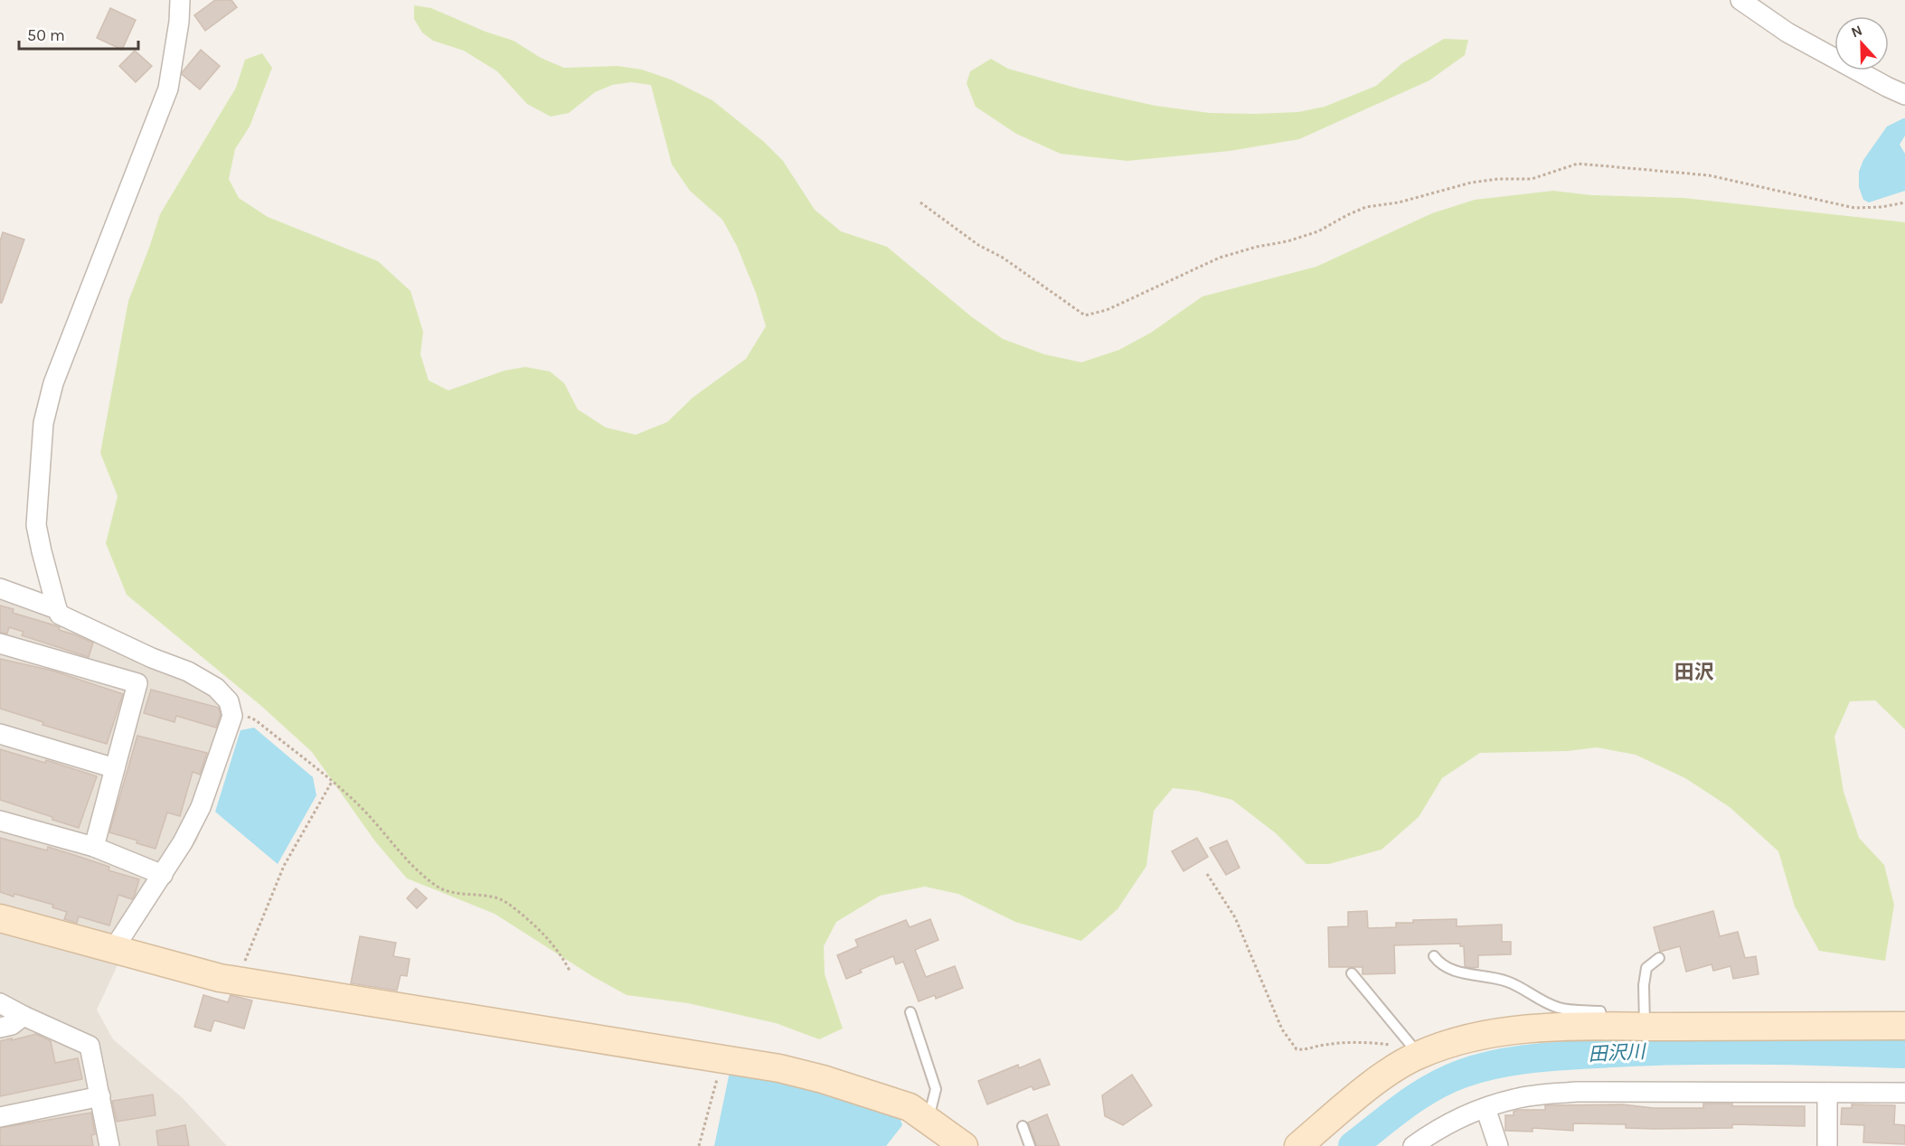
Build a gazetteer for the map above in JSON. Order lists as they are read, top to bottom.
{
  "districts": ["田沢"],
  "water": ["田沢川"],
  "scale_bar": "50 m",
  "north": "top"
}
